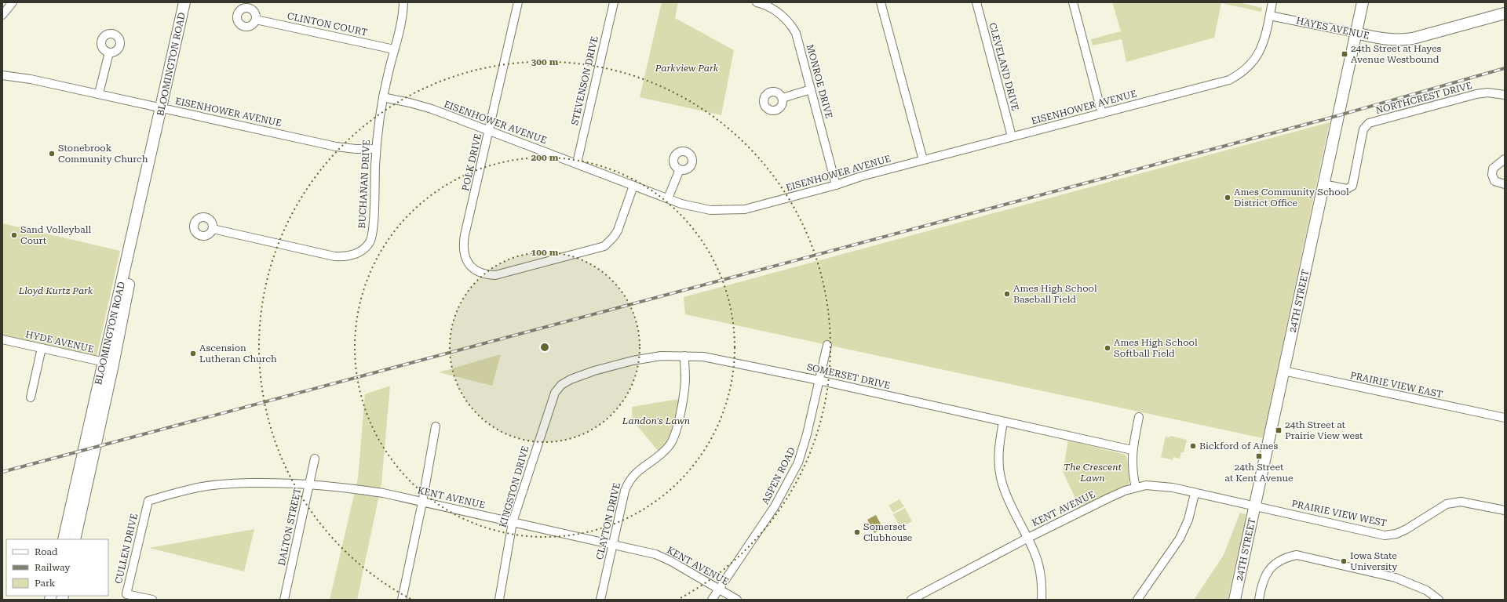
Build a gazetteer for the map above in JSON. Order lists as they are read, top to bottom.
{
  "streets": {
    "street": [
      "CLINTON COURT",
      "HAYES AVENUE",
      "BLOOMINGTON ROAD",
      "CLEVELAND DRIVE",
      "STEVENSON DRIVE",
      "MONROE DRIVE",
      "NORTHCREST DRIVE",
      "EISENHOWER AVENUE",
      "POLK DRIVE",
      "BUCHANAN DRIVE",
      "24TH STREET",
      "HYDE AVENUE",
      "SOMERSET DRIVE",
      "PRAIRIE VIEW EAST",
      "ASPEN ROAD",
      "KINGSTON DRIVE",
      "KENT AVENUE",
      "PRAIRIE VIEW WEST",
      "CLAYTON DRIVE",
      "DALTON STREET",
      "CULLEN DRIVE"
    ]
  },
  "crossings": [
    ["CLINTON COURT", "BUCHANAN DRIVE"],
    ["HAYES AVENUE", "EISENHOWER AVENUE"],
    ["HAYES AVENUE", "24TH STREET"],
    ["BLOOMINGTON ROAD", "EISENHOWER AVENUE"],
    ["BLOOMINGTON ROAD", "HYDE AVENUE"],
    ["CLEVELAND DRIVE", "EISENHOWER AVENUE"],
    ["STEVENSON DRIVE", "EISENHOWER AVENUE"],
    ["MONROE DRIVE", "EISENHOWER AVENUE"],
    ["NORTHCREST DRIVE", "24TH STREET"],
    ["EISENHOWER AVENUE", "POLK DRIVE"],
    ["EISENHOWER AVENUE", "BUCHANAN DRIVE"],
    ["24TH STREET", "PRAIRIE VIEW EAST"],
    ["24TH STREET", "KENT AVENUE"],
    ["24TH STREET", "PRAIRIE VIEW WEST"],
    ["SOMERSET DRIVE", "ASPEN ROAD"],
    ["SOMERSET DRIVE", "KINGSTON DRIVE"],
    ["SOMERSET DRIVE", "CLAYTON DRIVE"],
    ["ASPEN ROAD", "KENT AVENUE"],
    ["KINGSTON DRIVE", "KENT AVENUE"],
    ["KENT AVENUE", "PRAIRIE VIEW WEST"],
    ["KENT AVENUE", "CLAYTON DRIVE"],
    ["KENT AVENUE", "DALTON STREET"],
    ["KENT AVENUE", "CULLEN DRIVE"]
  ],
  "parks": [
    "Parkview Park",
    "Lloyd Kurtz Park",
    "Landon's Lawn",
    "The Crescent Lawn"
  ],
  "places": {
    "transit": ["24th Street at Hayes Avenue Westbound", "24th Street at Prairie View west", "24th Street at Kent Avenue"],
    "other": [
      "Stonebrook Community Church",
      "Ames Community School District Office",
      "Sand Volleyball Court",
      "Ames High School Baseball Field",
      "Ames High School Softball Field",
      "Ascension Lutheran Church",
      "Bickford of Ames",
      "Somerset Clubhouse",
      "Iowa State University"
    ]
  },
  "legend": ["Road", "Railway", "Park"],
  "rings": ["300 m", "200 m", "100 m"]
}
